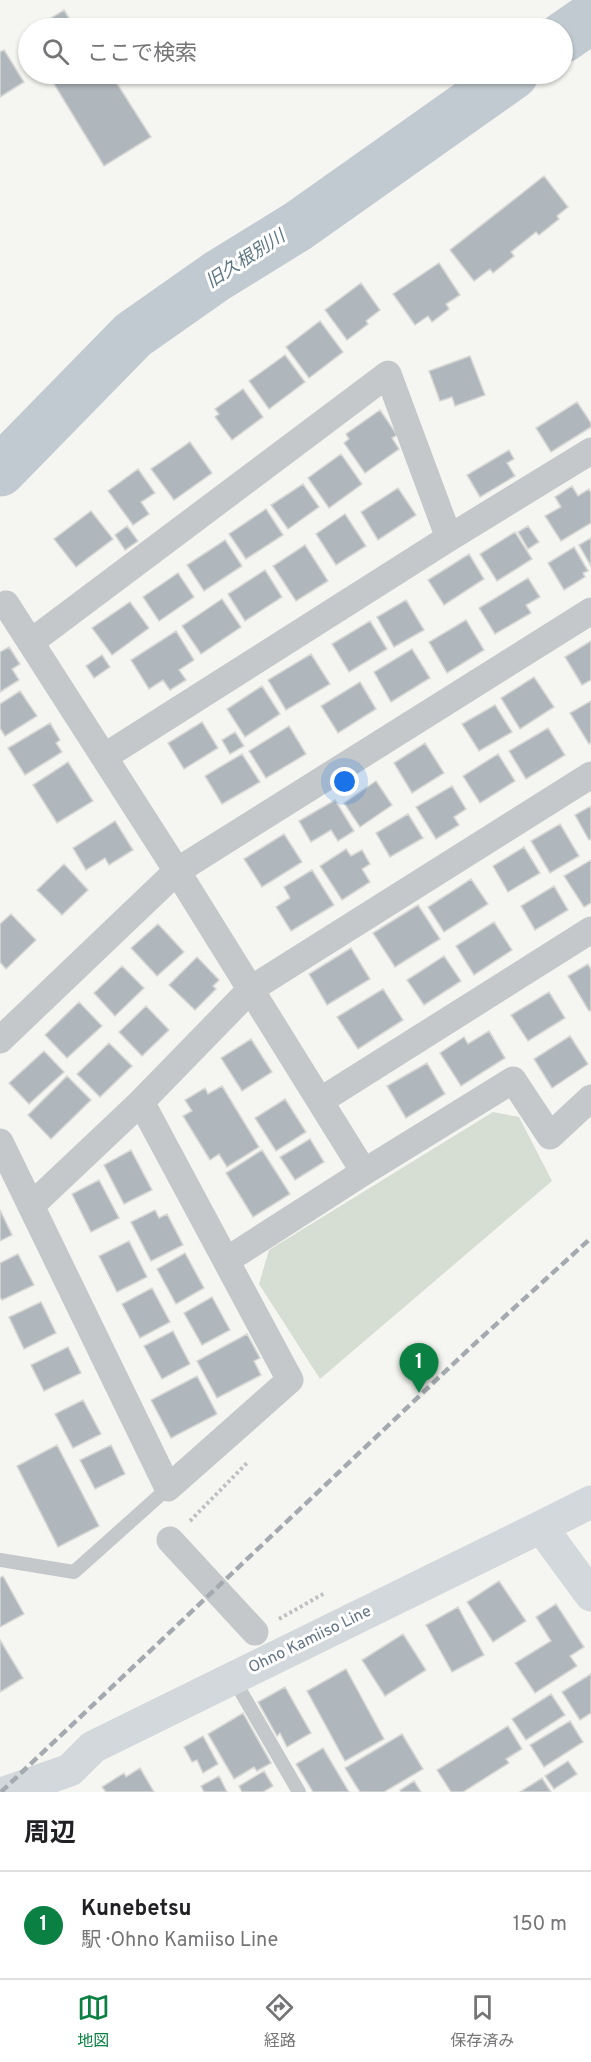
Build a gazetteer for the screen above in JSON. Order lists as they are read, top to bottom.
{
  "streets": {
    "main road": ["Ohno Kamiiso Line"]
  },
  "water": ["旧久根別川"],
  "page": {
    "search": "ここで検索",
    "pins": "1",
    "heading": "周辺",
    "list": [
      {
        "mark": "1",
        "name": "Kunebetsu",
        "note": "駅 · Ohno Kamiiso Line",
        "value": "150 m"
      }
    ],
    "nav": ["地図", "経路", "保存済み"]
  }
}
